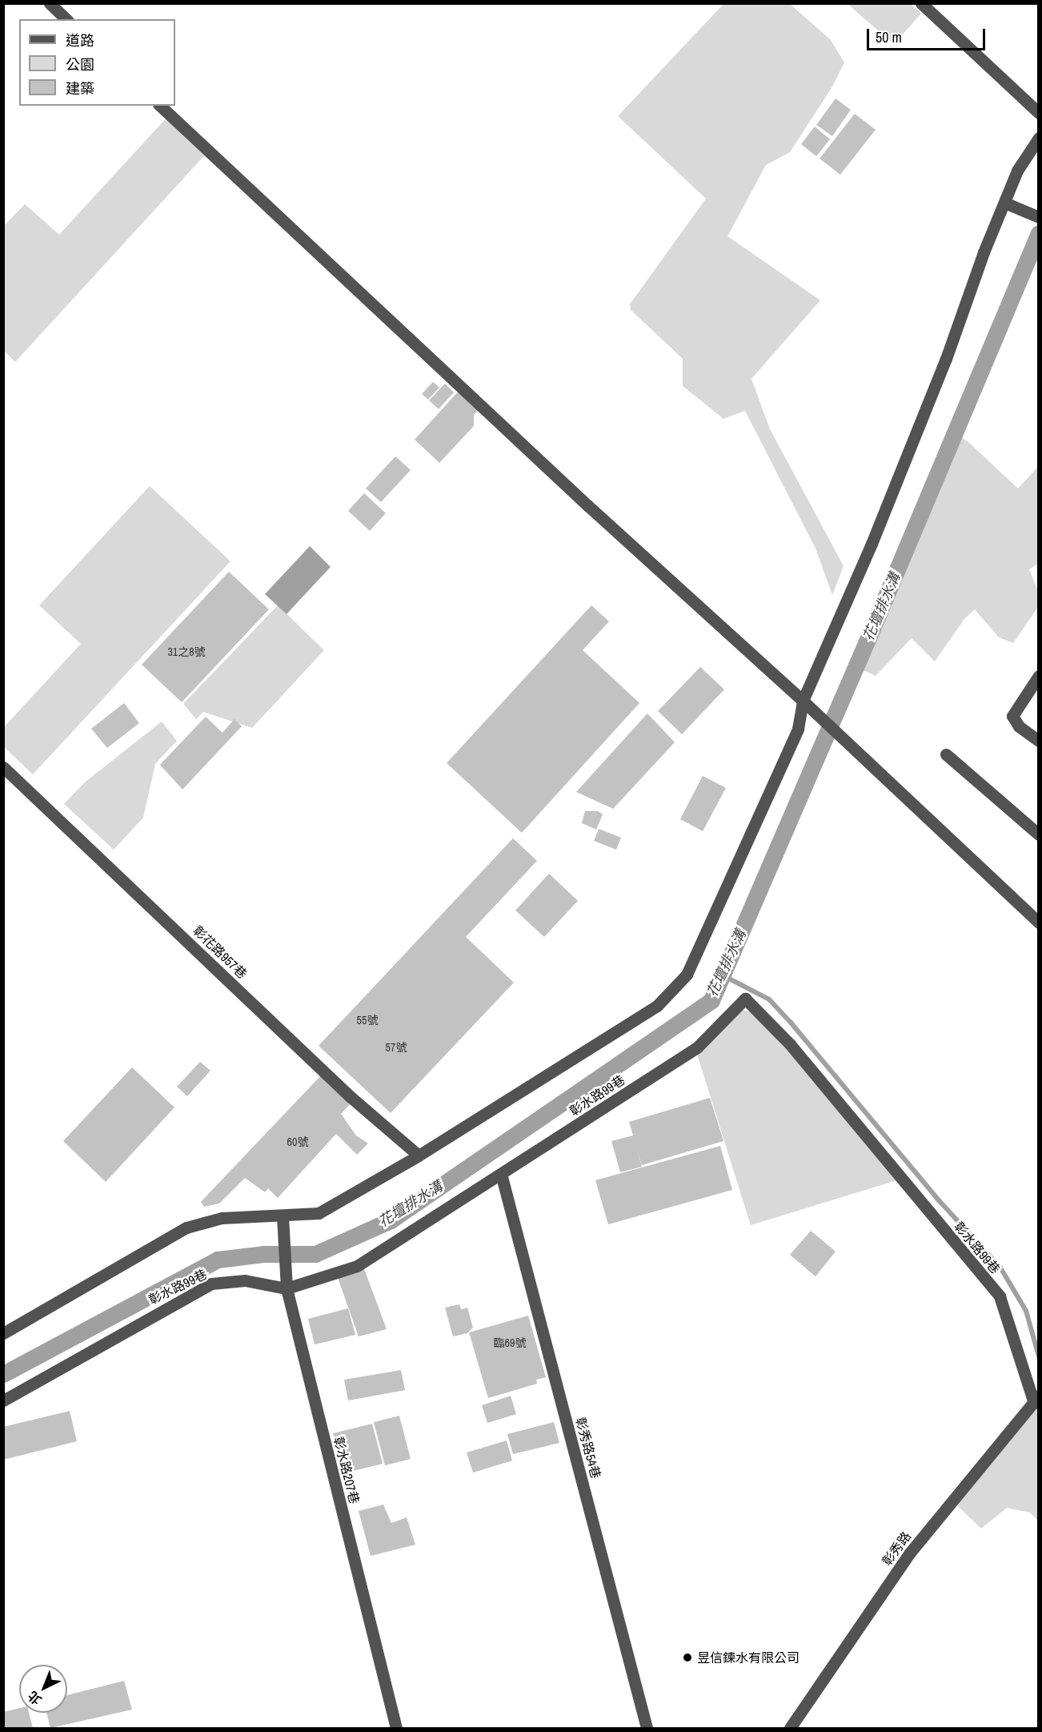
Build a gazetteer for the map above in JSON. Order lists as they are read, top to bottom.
{
  "streets": {
    "street": [
      "彰花路957巷",
      "彰水路99巷",
      "彰秀路54巷",
      "彰水路207巷",
      "彰秀路"
    ]
  },
  "crossings": [
    ["彰水路99巷", "彰秀路54巷"],
    ["彰水路99巷", "彰水路207巷"],
    ["彰水路99巷", "彰秀路"]
  ],
  "water": ["花壇排水溝"],
  "places": ["昱信鍊水有限公司"],
  "house_numbers": [
    "31之8號",
    "55號",
    "57號",
    "60號",
    "臨69號"
  ],
  "legend": ["道路", "公園", "建築"],
  "scale_bar": "50 m",
  "north": "bottom left"
}
